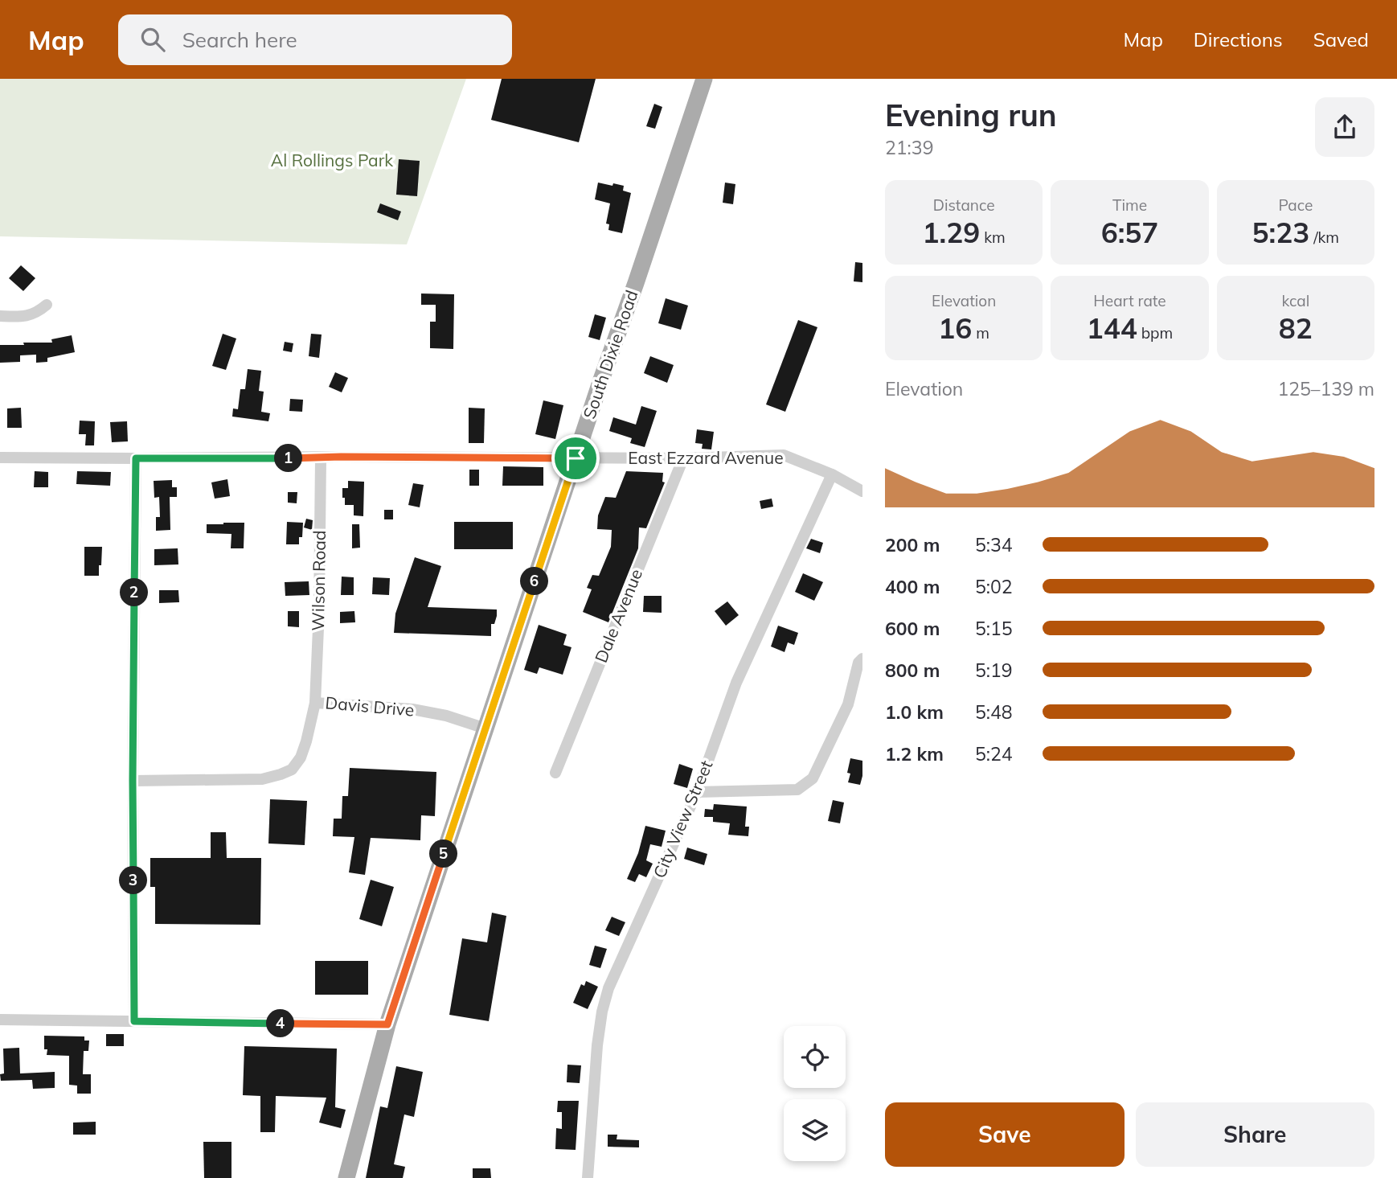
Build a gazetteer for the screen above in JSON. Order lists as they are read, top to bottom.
{
  "streets": {
    "main road": ["South Dixie Road"],
    "street": [
      "East Ezzard Avenue",
      "Wilson Road",
      "Dale Avenue",
      "Davis Drive",
      "City View Street"
    ]
  },
  "crossings": [
    ["South Dixie Road", "East Ezzard Avenue"],
    ["South Dixie Road", "Davis Drive"],
    ["East Ezzard Avenue", "Wilson Road"],
    ["East Ezzard Avenue", "Dale Avenue"],
    ["East Ezzard Avenue", "City View Street"],
    ["Wilson Road", "Davis Drive"]
  ],
  "parks": ["Al Rollings Park"],
  "page": {
    "header": "Map",
    "search": "Search here",
    "nav": ["Map", "Directions", "Saved"],
    "heading": ["Evening run", "21:39"],
    "stats": [
      ["Distance", "1.29 km"],
      ["Time", "6:57"],
      ["Pace", "5:23 /km"],
      ["Elevation", "16 m"],
      ["Heart rate", "144 bpm"],
      ["kcal", "82"]
    ],
    "chart": ["Elevation", "125–139 m"],
    "pins": [
      "1",
      "6",
      "2",
      "5",
      "3",
      "4"
    ],
    "list": [
      {
        "name": "200 m",
        "note": "5:34"
      },
      {
        "name": "400 m",
        "note": "5:02"
      },
      {
        "name": "600 m",
        "note": "5:15"
      },
      {
        "name": "800 m",
        "note": "5:19"
      },
      {
        "name": "1.0 km",
        "note": "5:48"
      },
      {
        "name": "1.2 km",
        "note": "5:24"
      }
    ],
    "buttons": ["Save", "Share"]
  }
}
